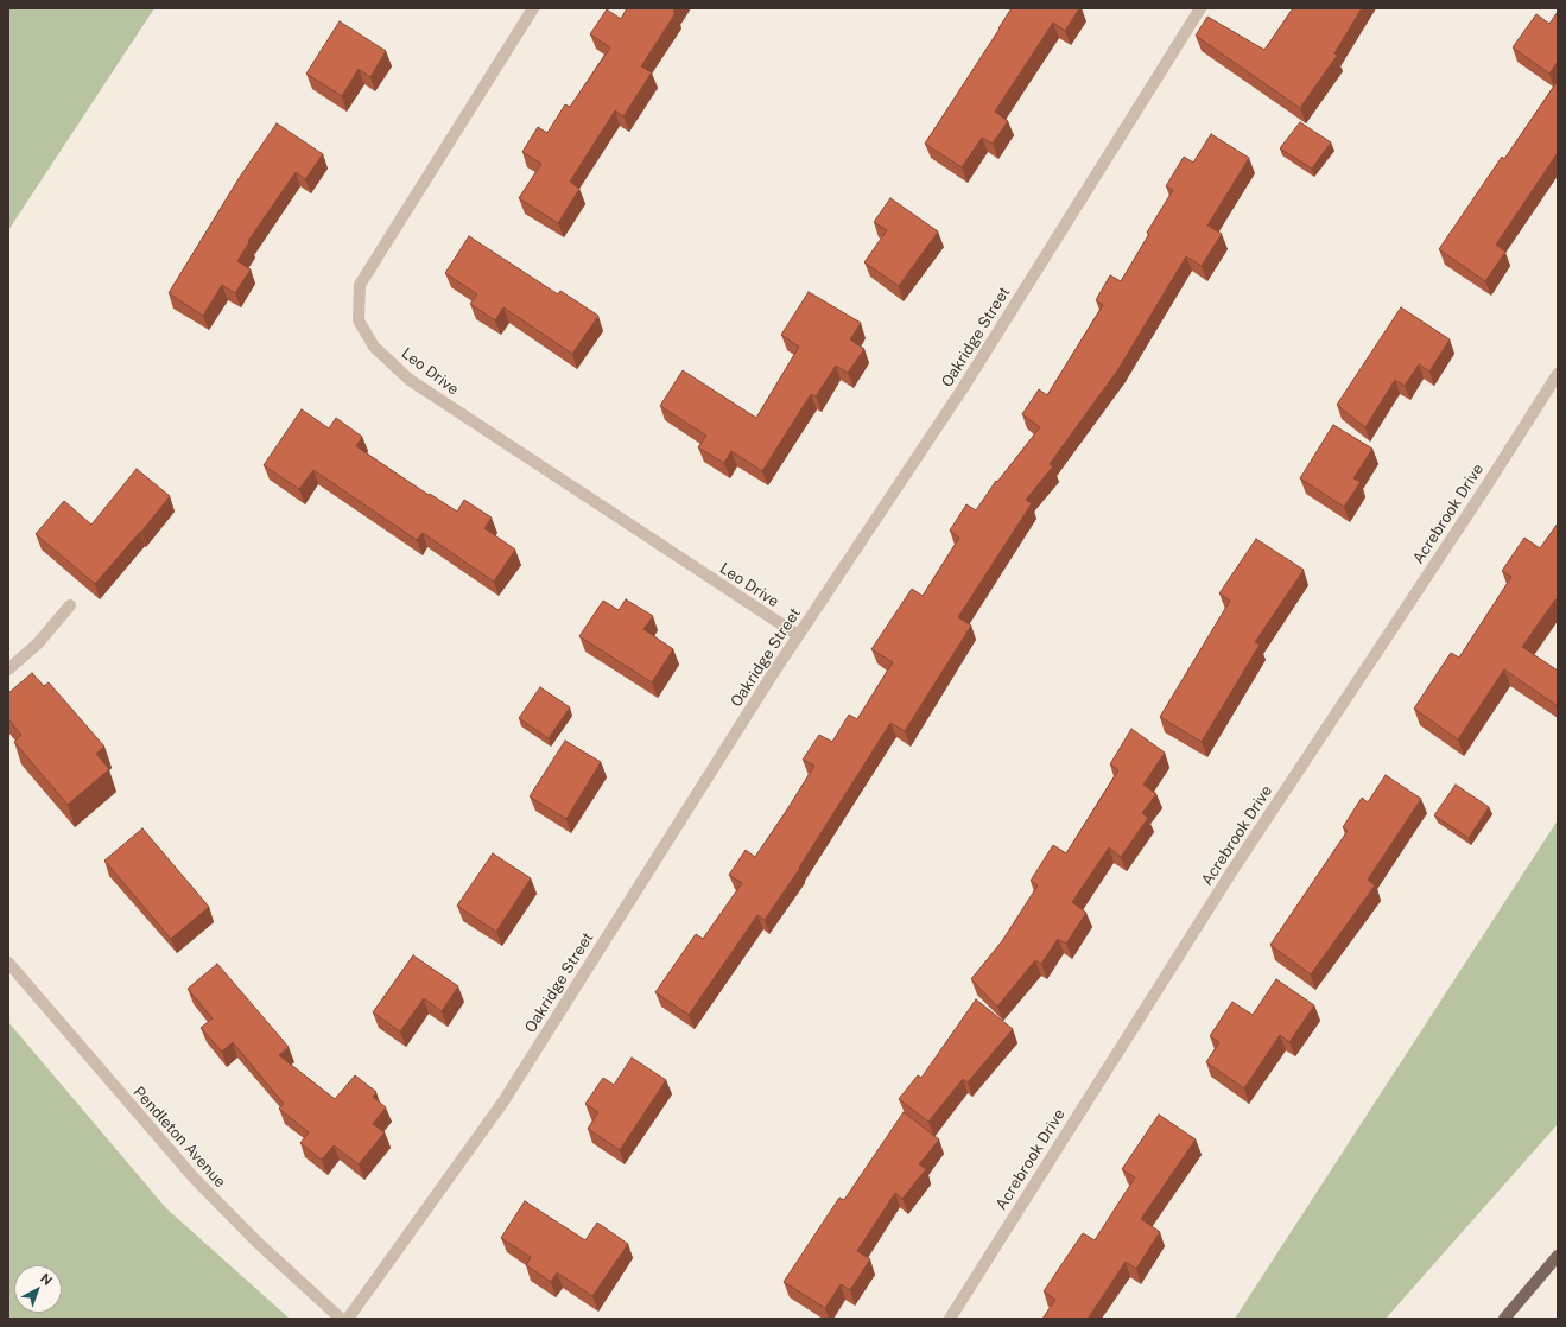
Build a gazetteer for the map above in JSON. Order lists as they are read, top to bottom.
{
  "streets": {
    "street": [
      "Oakridge Street",
      "Leo Drive",
      "Acrebrook Drive",
      "Pendleton Avenue"
    ]
  },
  "crossings": [
    ["Oakridge Street", "Leo Drive"]
  ],
  "north": "top right"
}
